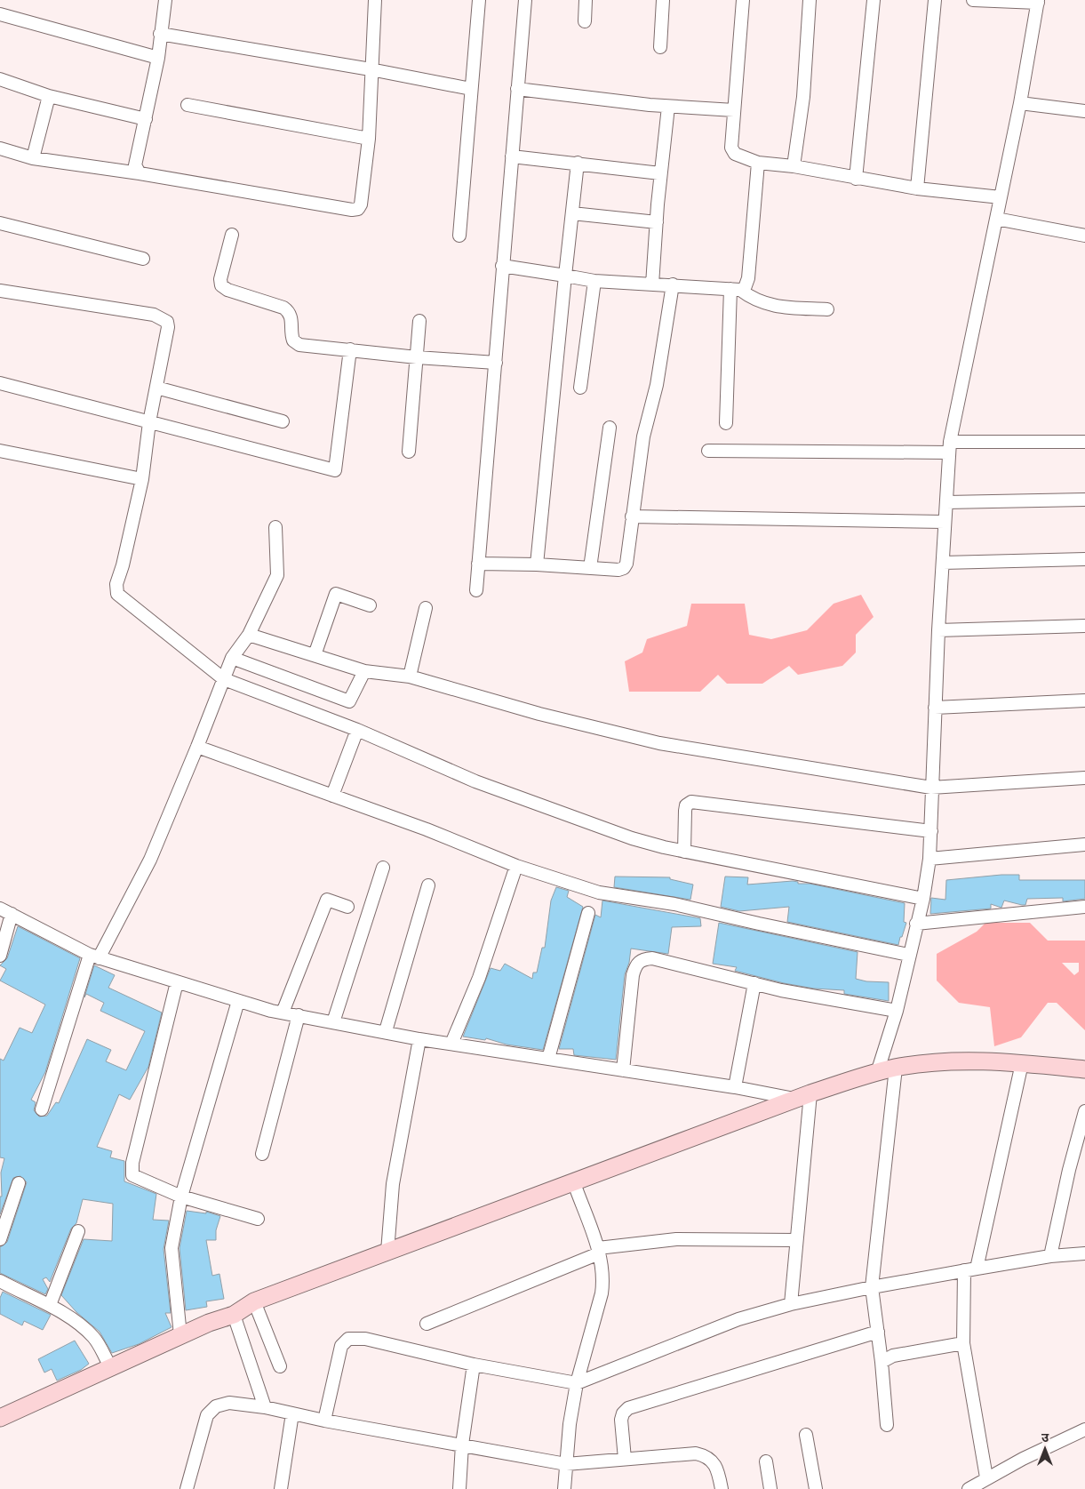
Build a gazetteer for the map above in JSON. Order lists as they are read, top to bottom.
{
  "north": "top"
}
